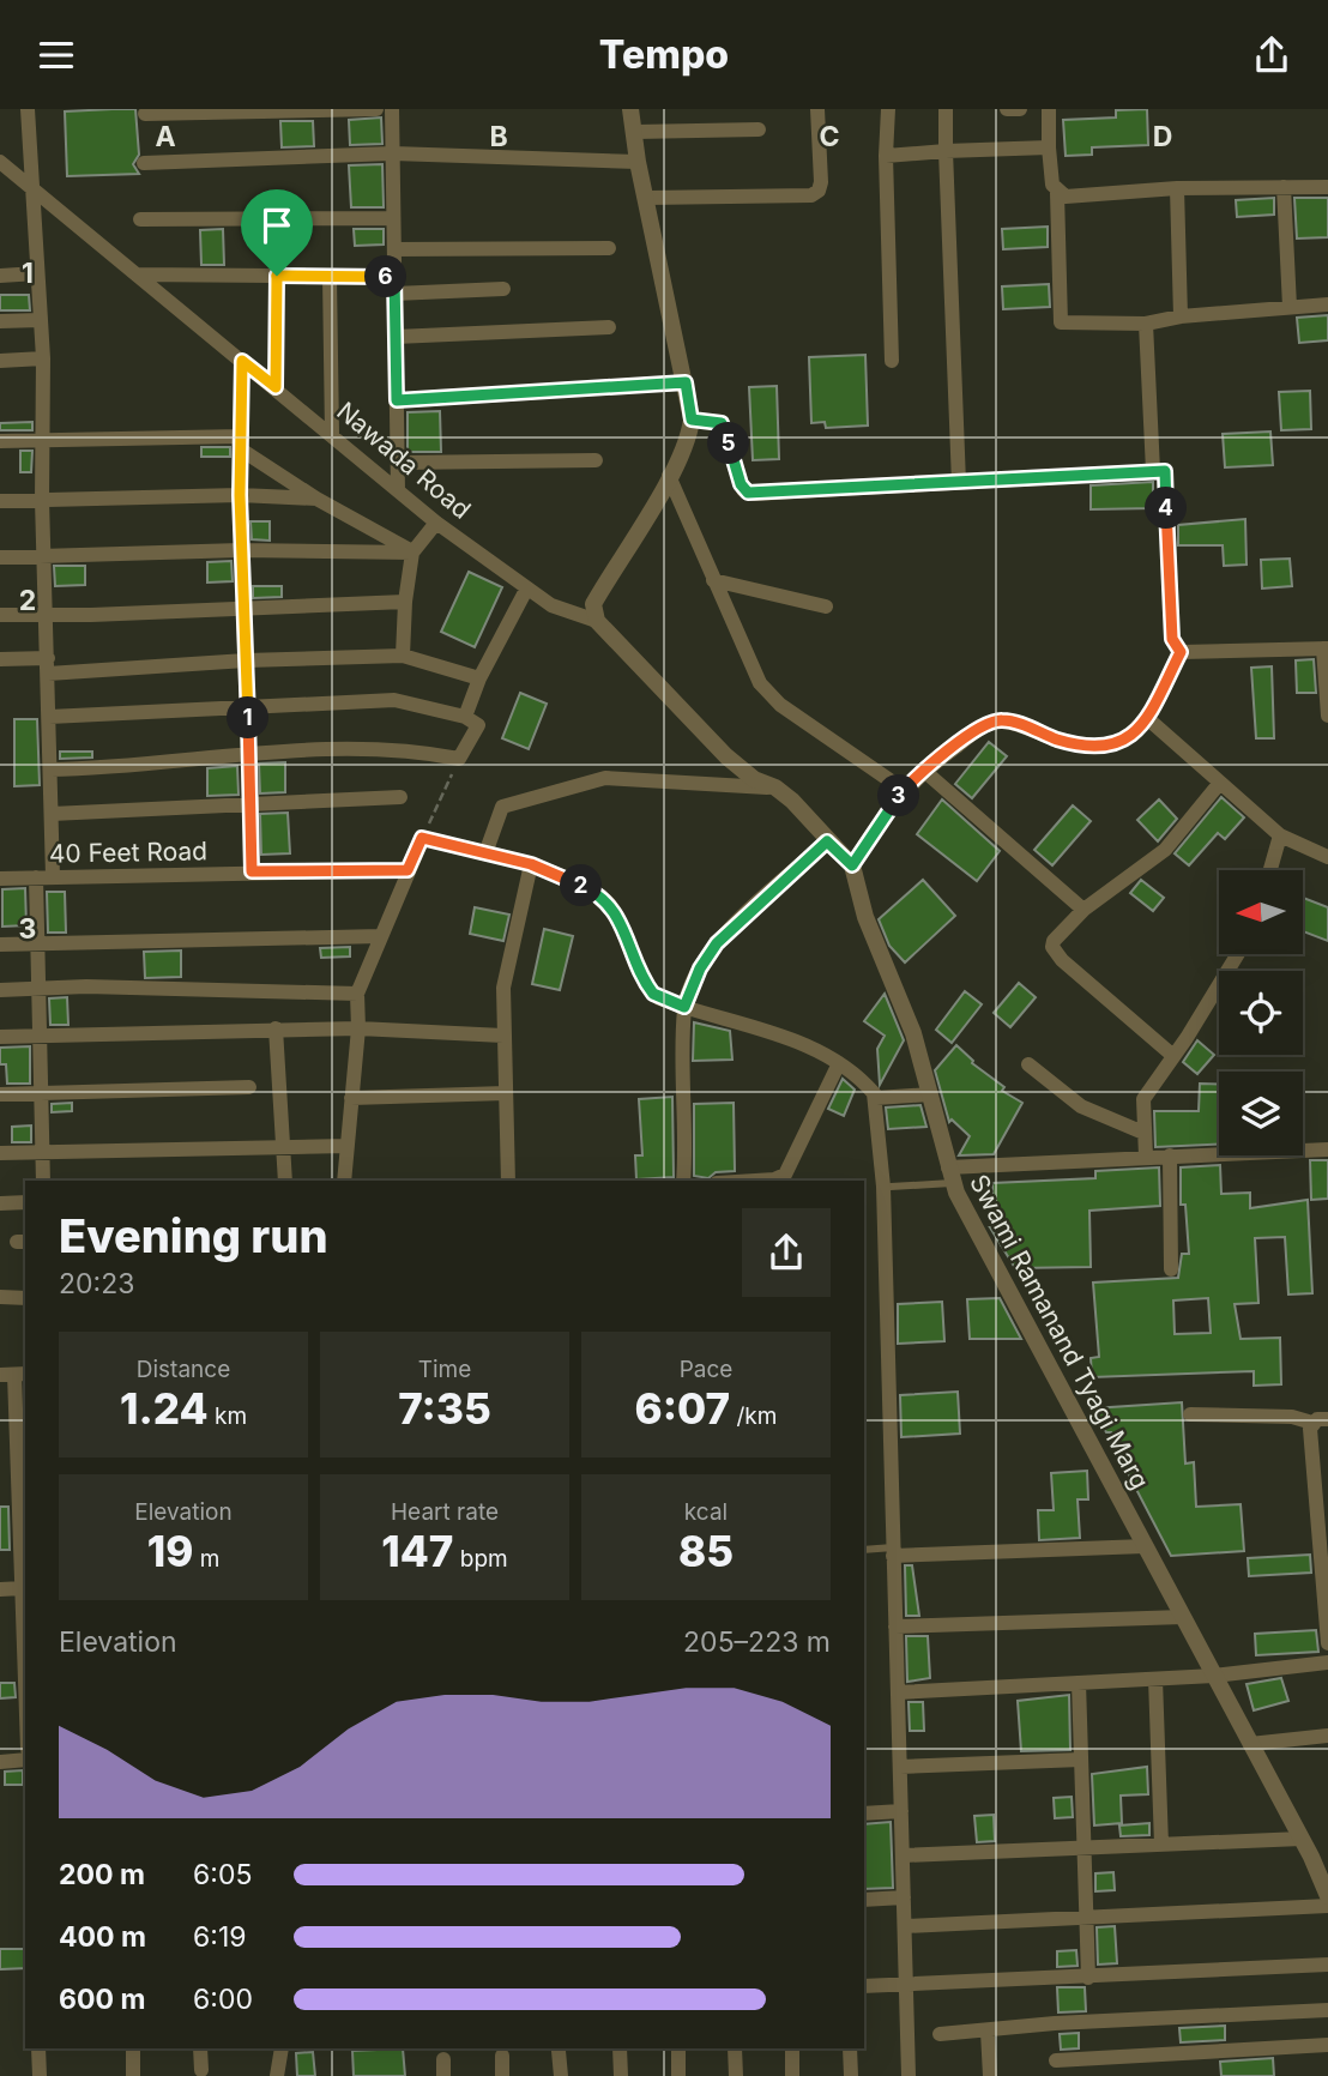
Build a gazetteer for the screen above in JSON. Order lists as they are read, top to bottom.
{
  "streets": {
    "street": ["Nawada Road", "40 Feet Road", "Swami Ramanand Tyagi Marg"]
  },
  "north": "left",
  "page": {
    "header": "Tempo",
    "pins": [
      "6",
      "5",
      "4",
      "1",
      "3",
      "2"
    ],
    "heading": ["Evening run", "20:23"],
    "stats": [
      ["Distance", "1.24 km"],
      ["Time", "7:35"],
      ["Pace", "6:07 /km"],
      ["Elevation", "19 m"],
      ["Heart rate", "147 bpm"],
      ["kcal", "85"]
    ],
    "chart": ["Elevation", "205–223 m"],
    "list": [
      {
        "name": "200 m",
        "note": "6:05"
      },
      {
        "name": "400 m",
        "note": "6:19"
      },
      {
        "name": "600 m",
        "note": "6:00"
      }
    ]
  },
  "grid": {
    "columns": [
      "A",
      "B",
      "C",
      "D"
    ],
    "rows": ["1", "2", "3"]
  }
}
